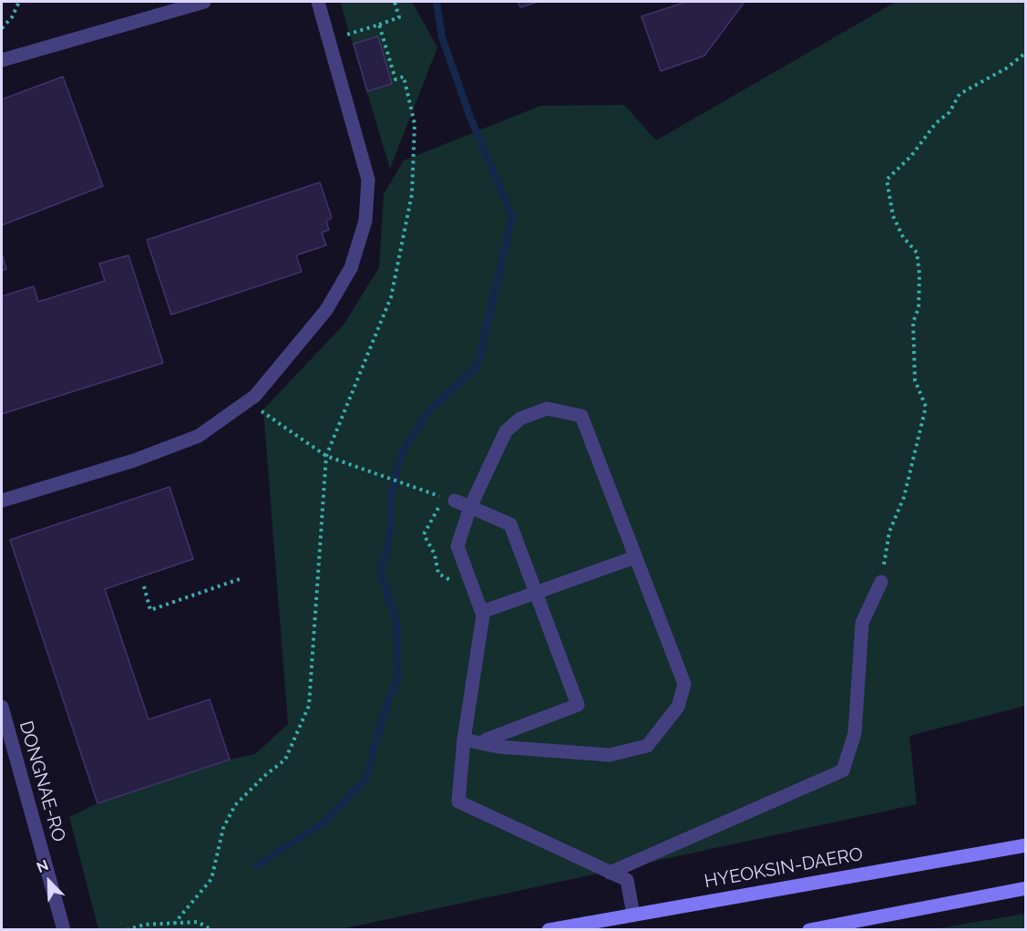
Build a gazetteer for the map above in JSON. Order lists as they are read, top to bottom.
{
  "streets": {
    "main road": ["HYEOKSIN-DAERO"],
    "street": ["DONGNAE-RO"]
  },
  "north": "top left"
}
